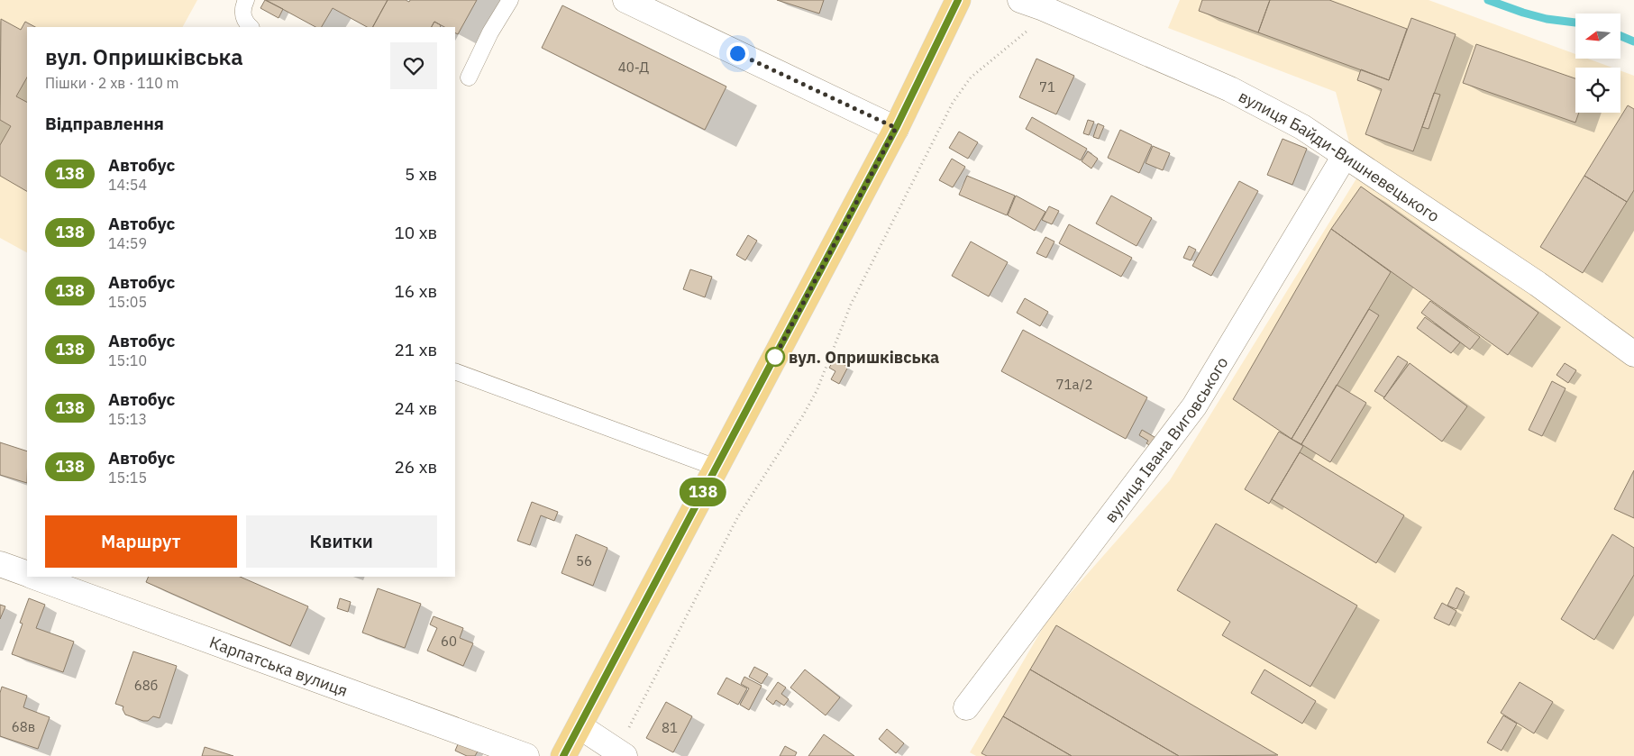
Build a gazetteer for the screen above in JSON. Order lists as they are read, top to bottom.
{
  "streets": {
    "street": ["вулиця Байди-Вишневецького", "вулиця Івана Виговського"]
  },
  "crossings": [
    ["вулиця Байди-Вишневецького", "вулиця Івана Виговського"]
  ],
  "places": ["вул. Опришківська"],
  "lines": ["bus line 138"],
  "house_numbers": [
    "40-Д",
    "71",
    "71а/2",
    "56",
    "60",
    "68б",
    "68в",
    "81"
  ],
  "north": "left",
  "page": {
    "on_map": "138",
    "heading": [
      ["вул. Опришківська", "Пішки · 2 хв · 110 m"],
      "Відправлення"
    ],
    "list": [
      {
        "mark": "138",
        "name": "Автобус",
        "note": "14:54",
        "value": "5 хв"
      },
      {
        "mark": "138",
        "name": "Автобус",
        "note": "14:59",
        "value": "10 хв"
      },
      {
        "mark": "138",
        "name": "Автобус",
        "note": "15:05",
        "value": "16 хв"
      },
      {
        "mark": "138",
        "name": "Автобус",
        "note": "15:10",
        "value": "21 хв"
      },
      {
        "mark": "138",
        "name": "Автобус",
        "note": "15:13",
        "value": "24 хв"
      },
      {
        "mark": "138",
        "name": "Автобус",
        "note": "15:15",
        "value": "26 хв"
      }
    ],
    "buttons": ["Маршрут", "Квитки"]
  }
}
